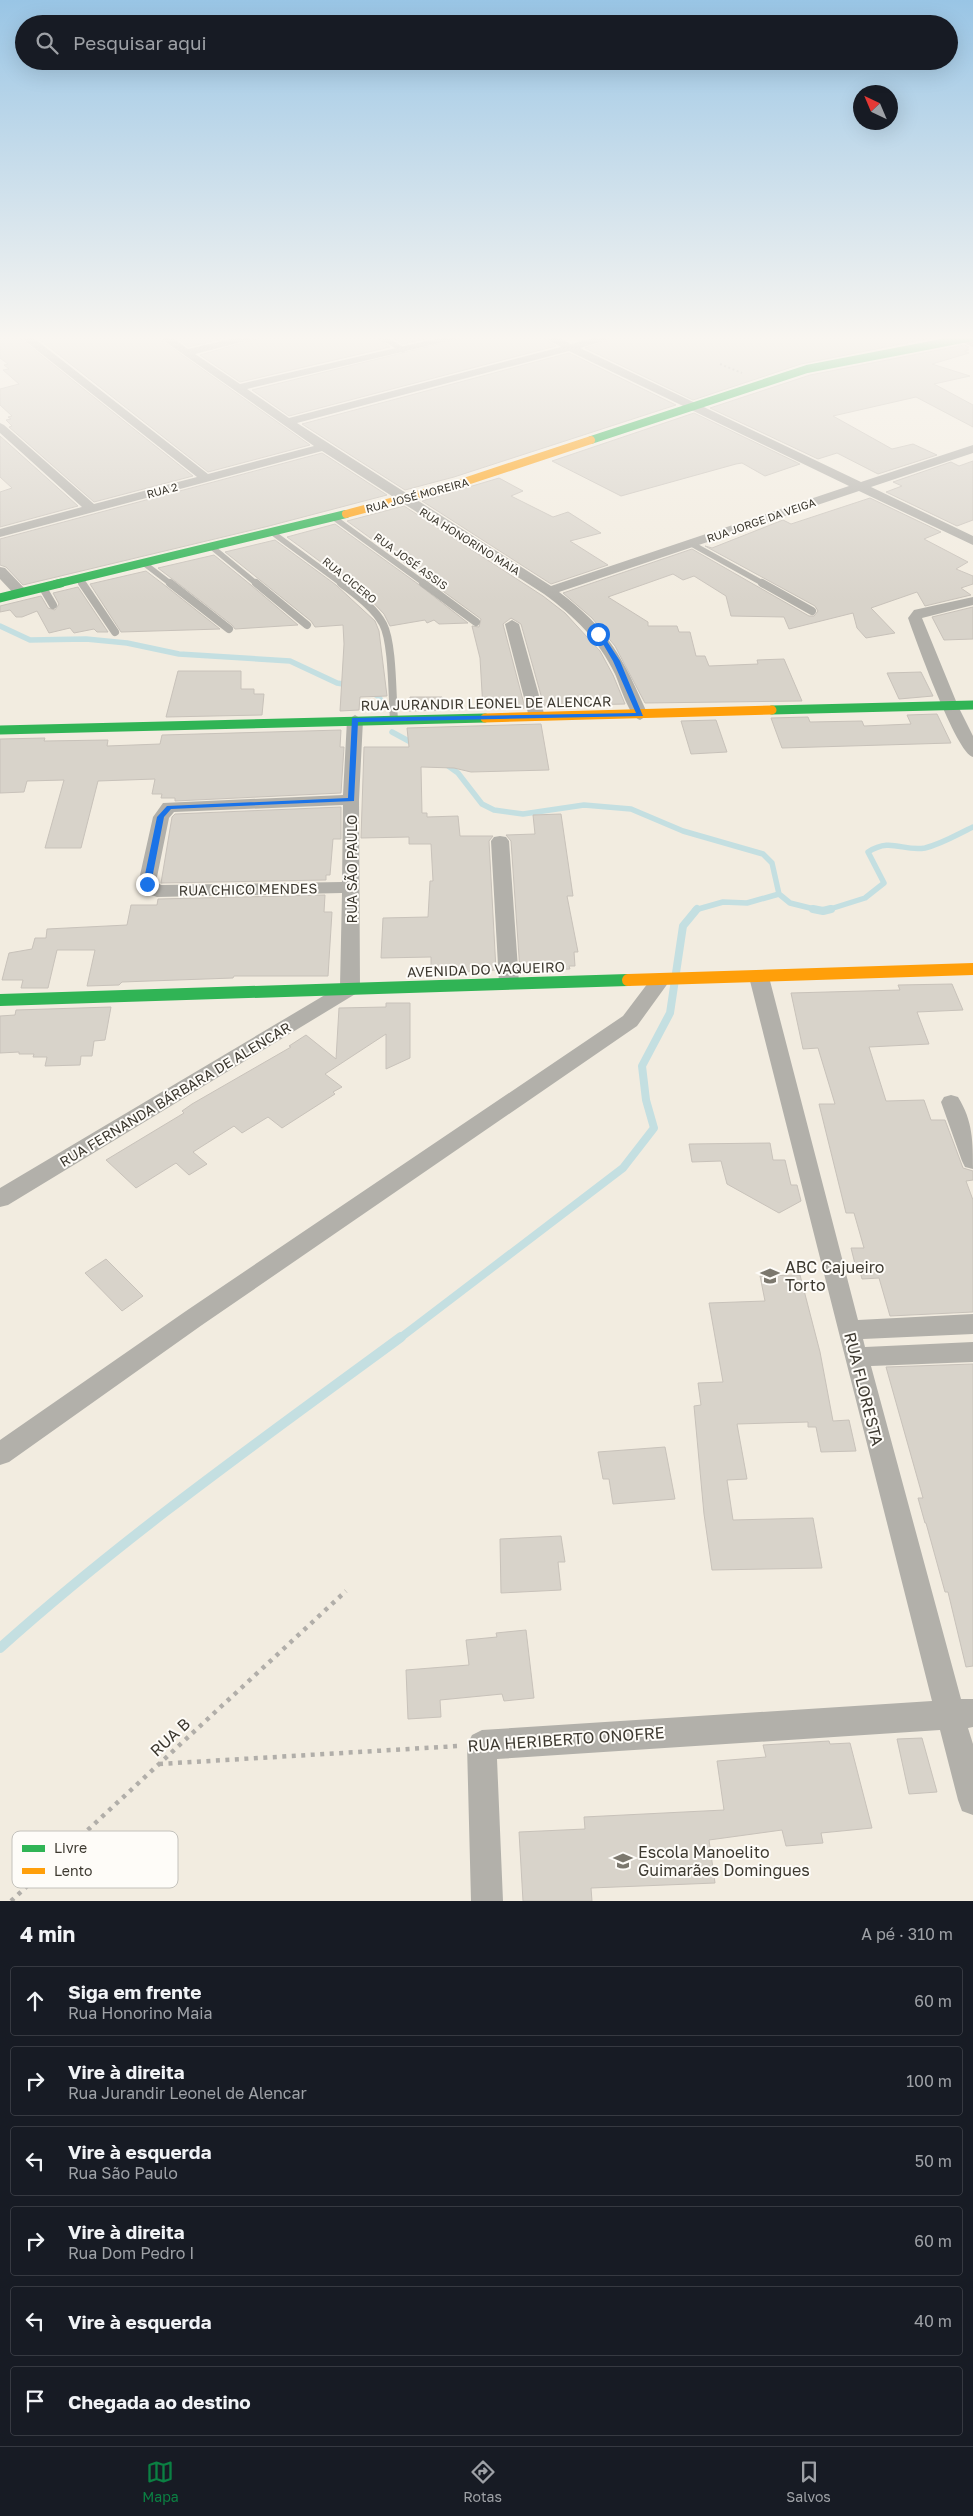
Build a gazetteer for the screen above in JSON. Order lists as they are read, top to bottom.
{
  "streets": {
    "street": [
      "RUA 2",
      "RUA JOSÉ MOREIRA",
      "RUA JORGE DA VEIGA",
      "RUA HONORINO MAIA",
      "RUA JURANDIR LEONEL DE ALENCAR",
      "RUA SÃO PAULO",
      "RUA CHICO MENDES",
      "AVENIDA DO VAQUEIRO",
      "RUA FERNANDA BÁRBARA DE ALENCAR",
      "RUA FLORESTA",
      "RUA HERIBERTO ONOFRE"
    ],
    "lane": ["RUA JOSÉ ASSIS", "RUA CICERO"],
    "path": ["RUA B"]
  },
  "crossings": [
    ["RUA 2", "RUA HONORINO MAIA"],
    ["RUA JOSÉ MOREIRA", "RUA HONORINO MAIA"],
    ["RUA JOSÉ MOREIRA", "RUA JOSÉ ASSIS"],
    ["RUA JOSÉ MOREIRA", "RUA CICERO"],
    ["RUA JORGE DA VEIGA", "RUA HONORINO MAIA"],
    ["RUA HONORINO MAIA", "RUA JURANDIR LEONEL DE ALENCAR"],
    ["RUA CICERO", "RUA JURANDIR LEONEL DE ALENCAR"],
    ["RUA JURANDIR LEONEL DE ALENCAR", "RUA SÃO PAULO"],
    ["RUA SÃO PAULO", "RUA CHICO MENDES"],
    ["RUA SÃO PAULO", "AVENIDA DO VAQUEIRO"],
    ["RUA SÃO PAULO", "RUA FERNANDA BÁRBARA DE ALENCAR"],
    ["AVENIDA DO VAQUEIRO", "RUA FERNANDA BÁRBARA DE ALENCAR"],
    ["AVENIDA DO VAQUEIRO", "RUA FLORESTA"],
    ["RUA FLORESTA", "RUA HERIBERTO ONOFRE"],
    ["RUA B", "RUA HERIBERTO ONOFRE"]
  ],
  "places": {
    "school or university": ["ABC Cajueiro Torto", "Escola Manoelito Guimarães Domingues"]
  },
  "legend": ["Livre", "Lento"],
  "north": "top left",
  "page": {
    "search": "Pesquisar aqui",
    "heading": ["4 min", "A pé · 310 m"],
    "list": [
      ["Siga em frente", "Rua Honorino Maia", "60 m"],
      ["Vire à direita", "Rua Jurandir Leonel de Alencar", "100 m"],
      ["Vire à esquerda", "Rua São Paulo", "50 m"],
      ["Vire à direita", "Rua Dom Pedro I", "60 m"],
      ["Vire à esquerda", "40 m"],
      "Chegada ao destino"
    ],
    "nav": ["Mapa", "Rotas", "Salvos"]
  }
}
